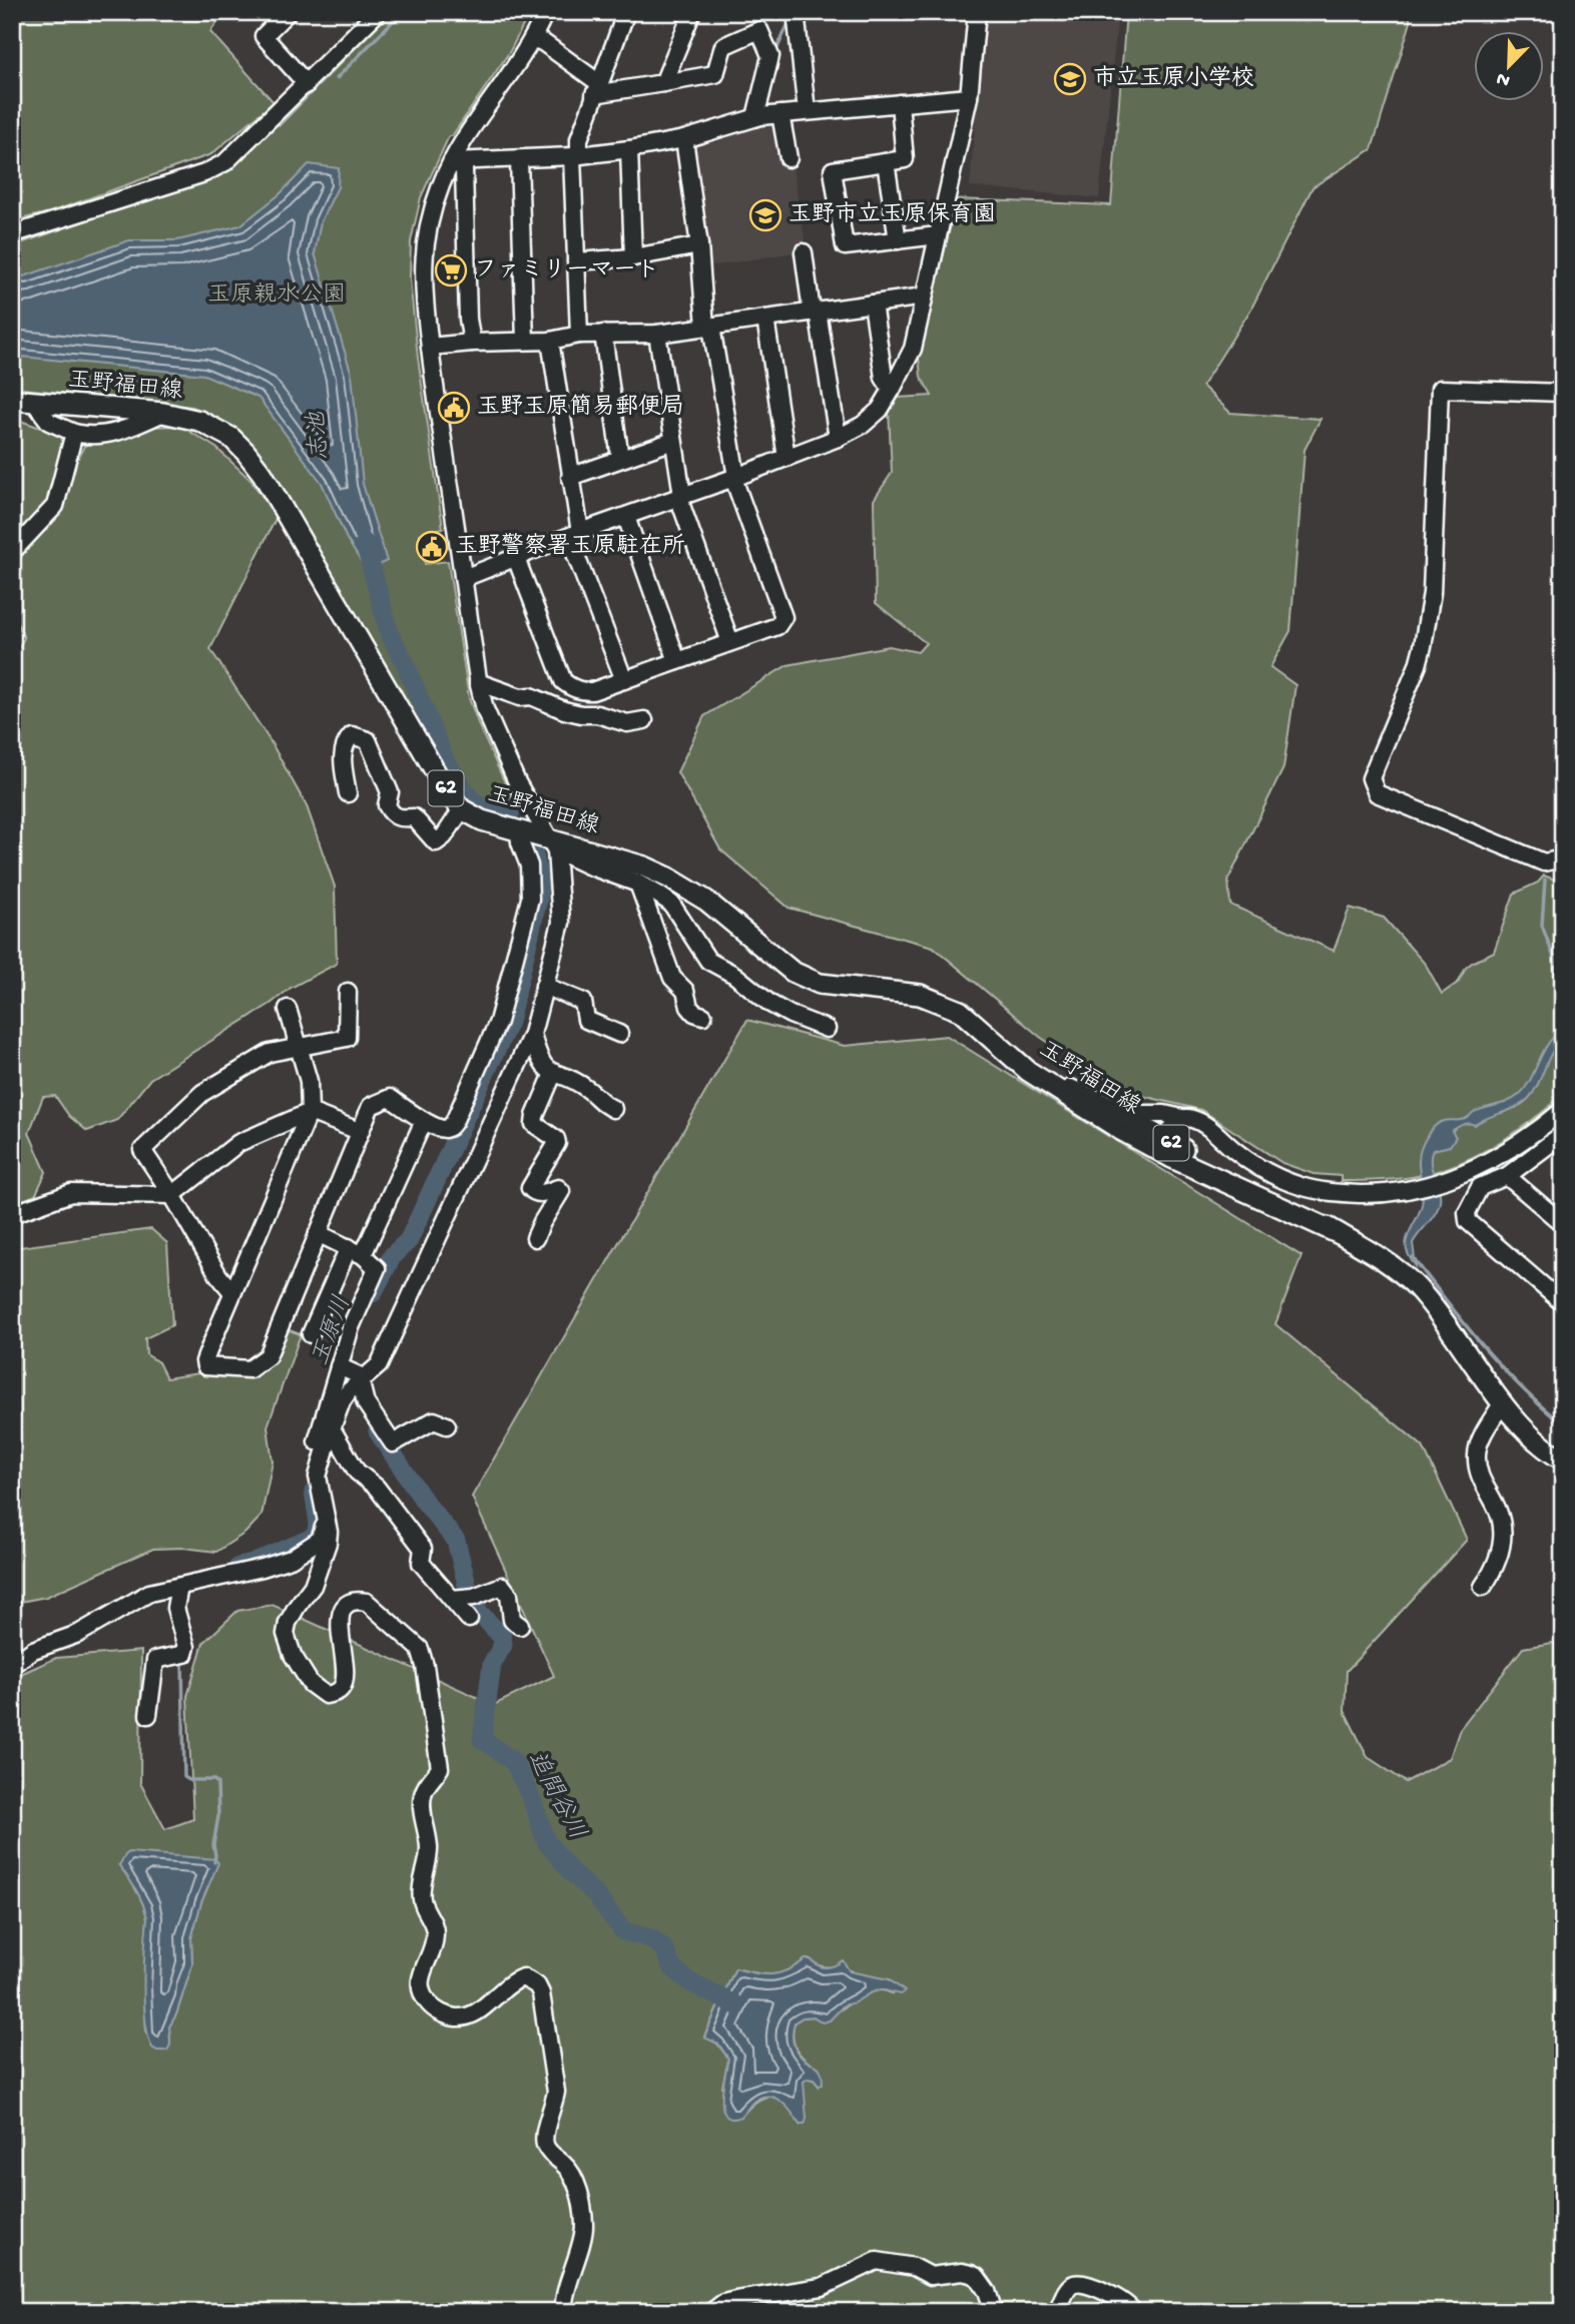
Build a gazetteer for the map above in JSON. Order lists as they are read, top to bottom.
{
  "streets": {
    "main road": ["玉野福田線", "62"]
  },
  "water": ["志池", "玉原川", "追間谷川"],
  "parks": ["玉原親水公園"],
  "places": {
    "school or university": ["市立玉原小学校", "玉野市立玉原保育園"],
    "supermarket": ["ファミリーマート"],
    "public building": ["玉野玉原簡易郵便局", "玉野警察署玉原駐在所"]
  },
  "north": "bottom left"
}
